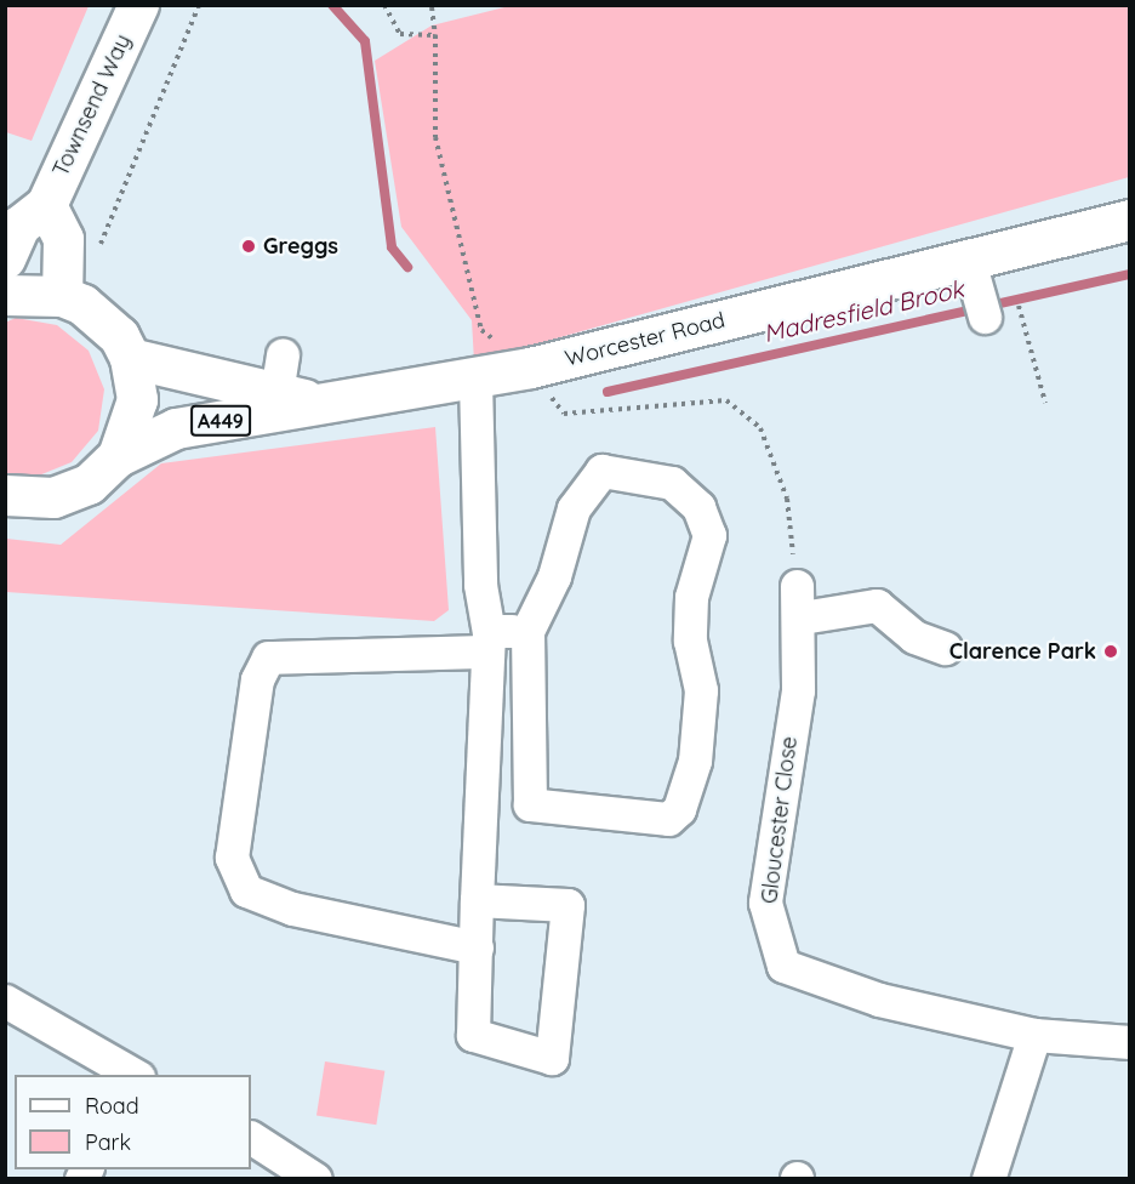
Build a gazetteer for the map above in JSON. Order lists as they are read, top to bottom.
{
  "streets": {
    "main road": ["Townsend Way", "Worcester Road", "A449"],
    "street": ["Gloucester Close"]
  },
  "crossings": [
    ["Worcester Road", "A449"]
  ],
  "water": ["Madresfield Brook"],
  "places": ["Greggs", "Clarence Park"],
  "legend": ["Road", "Park"]
}
